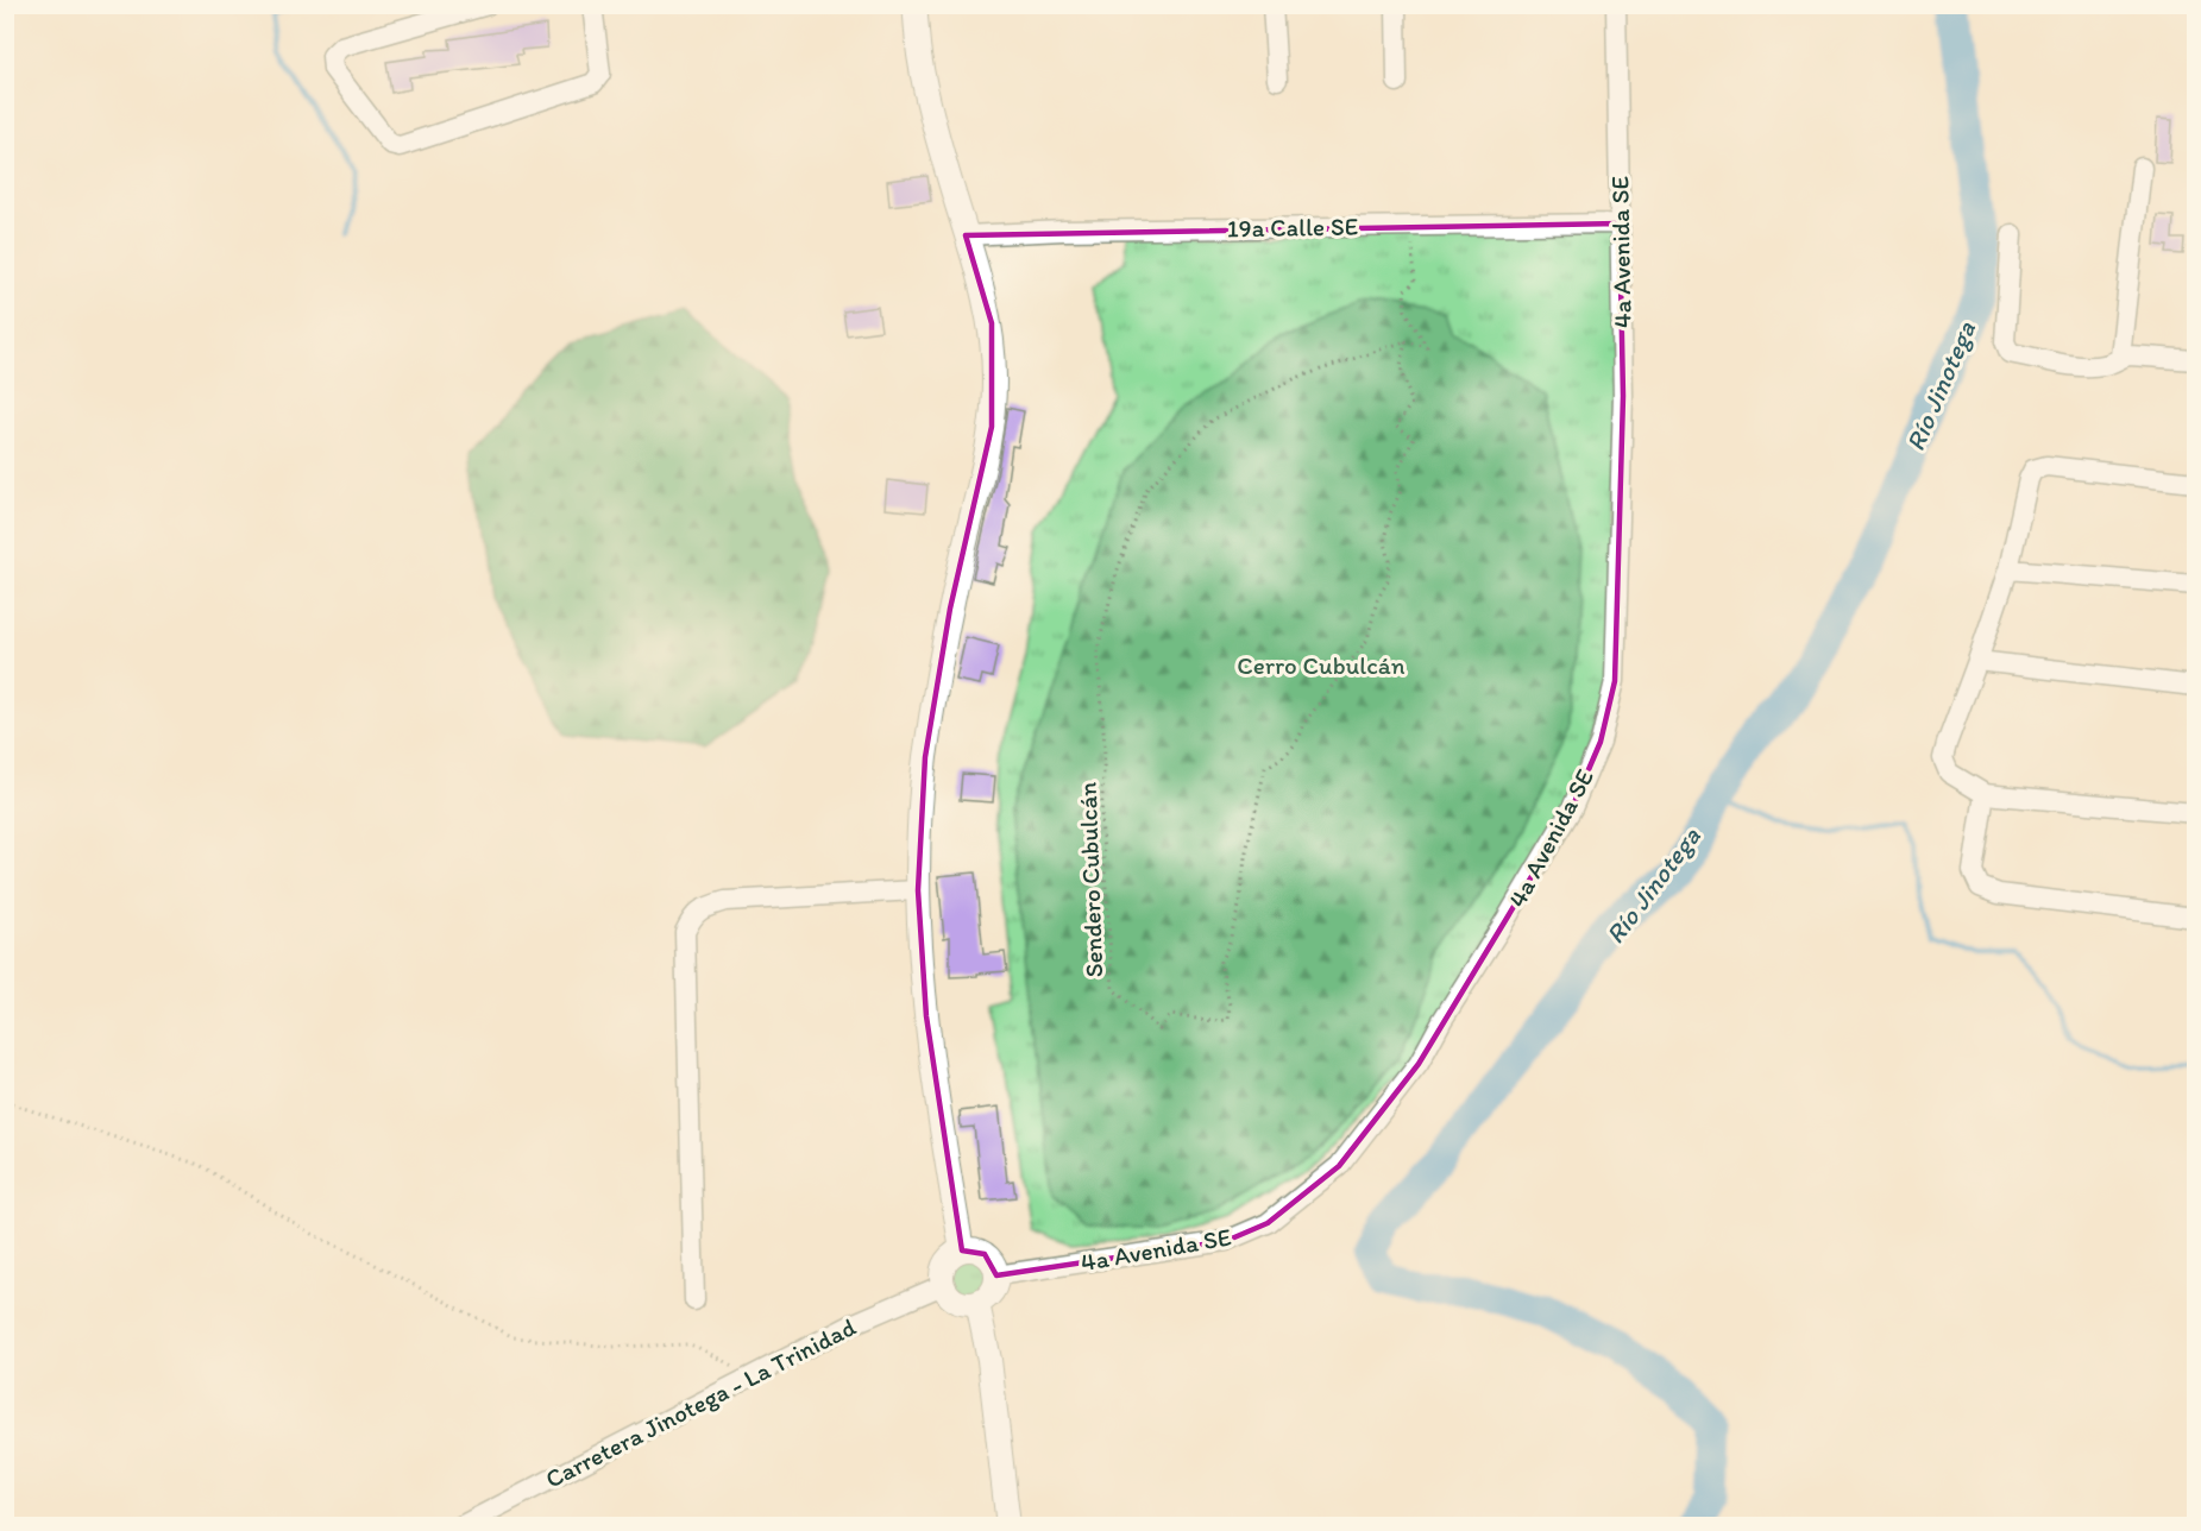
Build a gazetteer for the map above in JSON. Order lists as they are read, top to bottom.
{
  "streets": {
    "street": ["19a Calle SE", "4a Avenida SE", "Carretera Jinotega - La Trinidad"],
    "path": ["Sendero Cubulcán"]
  },
  "crossings": [
    ["19a Calle SE", "4a Avenida SE"],
    ["4a Avenida SE", "Carretera Jinotega - La Trinidad"]
  ],
  "water": ["Río Jinotega"],
  "parks": ["Cerro Cubulcán"]
}
